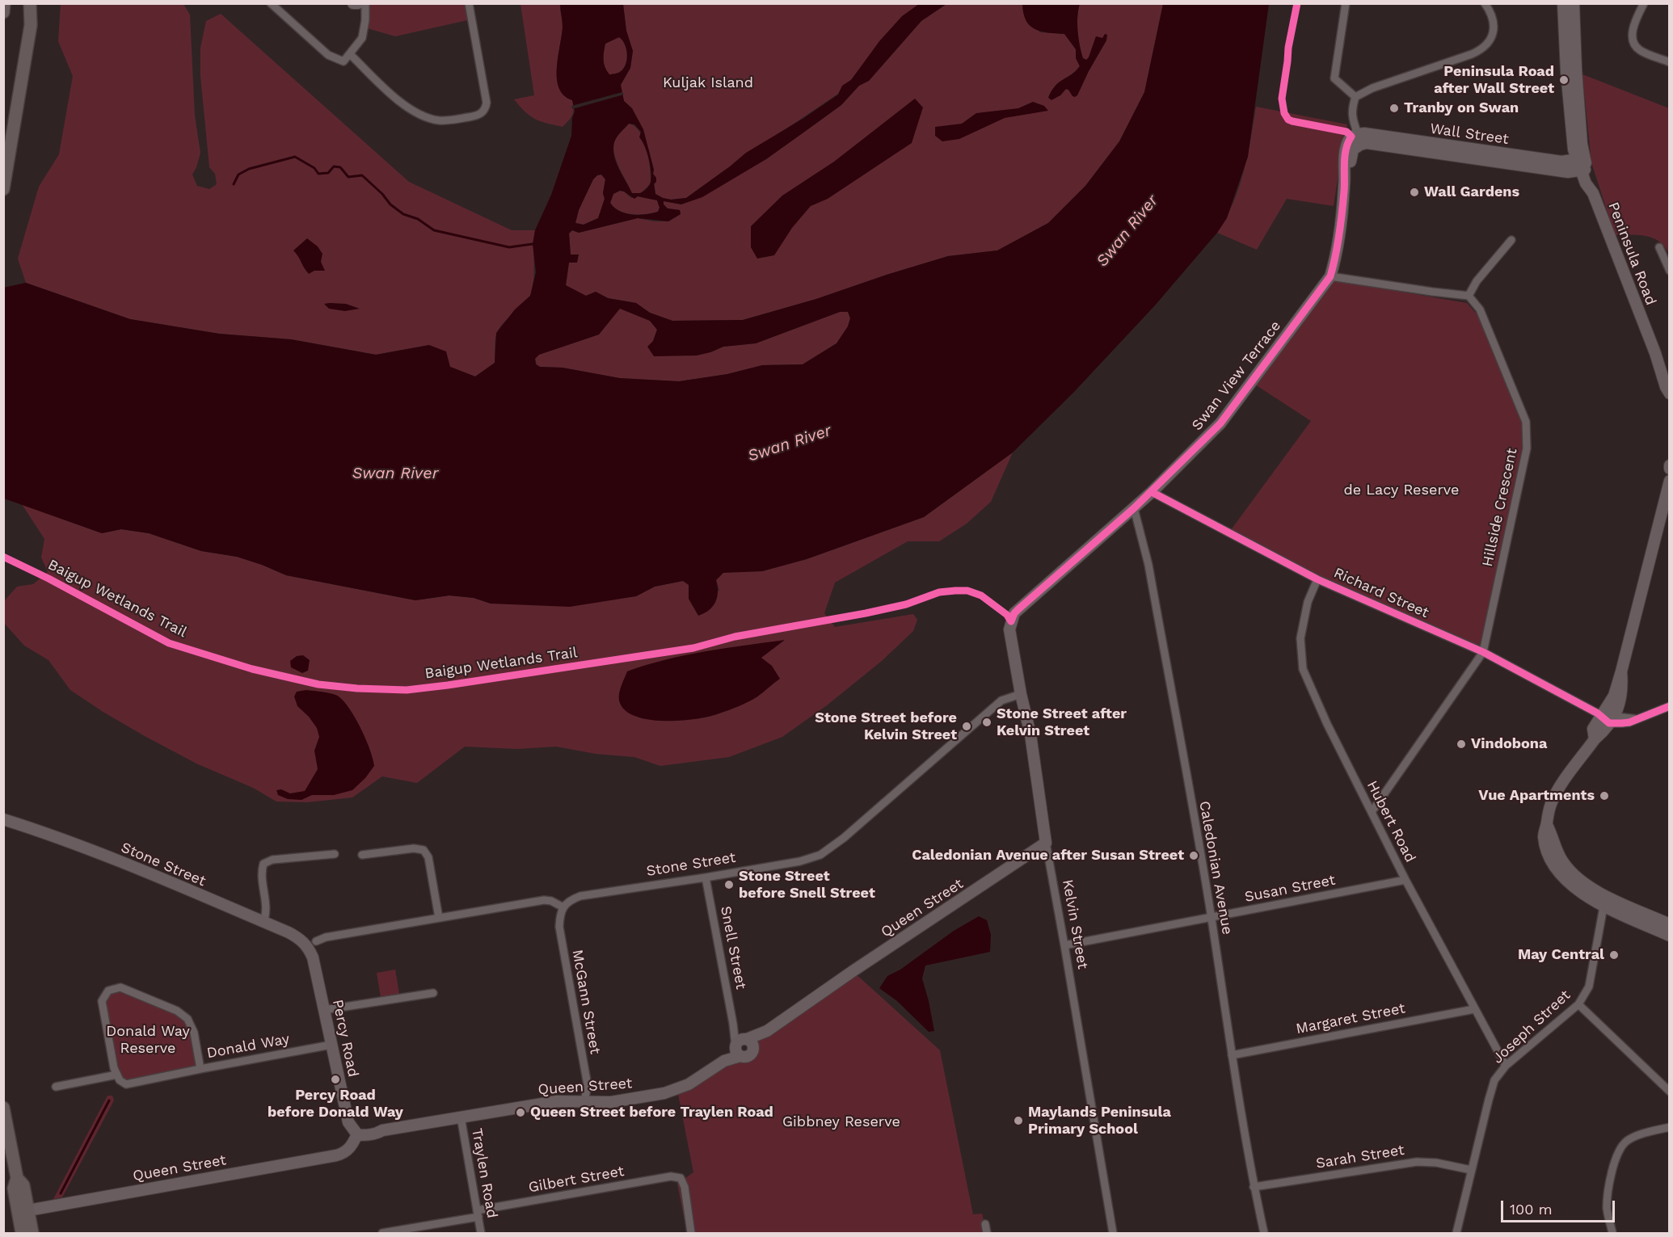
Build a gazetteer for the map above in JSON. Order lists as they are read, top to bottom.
{
  "streets": {
    "street": [
      "Wall Street",
      "Peninsula Road",
      "Swan View Terrace",
      "Hillside Crescent",
      "Richard Street",
      "Hubert Road",
      "Stone Street",
      "Caledonian Avenue",
      "Susan Street",
      "Queen Street",
      "Kelvin Street",
      "Snell Street",
      "McGann Street",
      "Margaret Street",
      "Joseph Street",
      "Percy Road",
      "Donald Way",
      "Sarah Street",
      "Traylen Road",
      "Gilbert Street"
    ],
    "cycle path": ["Baigup Wetlands Trail"]
  },
  "crossings": [
    ["Wall Street", "Peninsula Road"],
    ["Wall Street", "Swan View Terrace"],
    ["Swan View Terrace", "Richard Street"],
    ["Swan View Terrace", "Caledonian Avenue"],
    ["Swan View Terrace", "Kelvin Street"],
    ["Hillside Crescent", "Richard Street"],
    ["Hillside Crescent", "Hubert Road"],
    ["Richard Street", "Hubert Road"],
    ["Hubert Road", "Susan Street"],
    ["Hubert Road", "Margaret Street"],
    ["Hubert Road", "Joseph Street"],
    ["Stone Street", "Kelvin Street"],
    ["Stone Street", "Snell Street"],
    ["Stone Street", "McGann Street"],
    ["Stone Street", "Percy Road"],
    ["Caledonian Avenue", "Susan Street"],
    ["Caledonian Avenue", "Margaret Street"],
    ["Caledonian Avenue", "Sarah Street"],
    ["Susan Street", "Kelvin Street"],
    ["Queen Street", "Kelvin Street"],
    ["Queen Street", "Snell Street"],
    ["Queen Street", "McGann Street"],
    ["Queen Street", "Percy Road"],
    ["Queen Street", "Traylen Road"],
    ["Joseph Street", "Sarah Street"],
    ["Percy Road", "Donald Way"],
    ["Traylen Road", "Gilbert Street"]
  ],
  "water": ["Swan River"],
  "parks": [
    "Kuljak Island",
    "de Lacy Reserve",
    "Donald Way Reserve",
    "Gibbney Reserve"
  ],
  "places": [
    "Peninsula Road after Wall Street",
    "Tranby on Swan",
    "Wall Gardens",
    "Stone Street after Kelvin Street",
    "Stone Street before Kelvin Street",
    "Vindobona",
    "Vue Apartments",
    "Caledonian Avenue after Susan Street",
    "Stone Street before Snell Street",
    "May Central",
    "Percy Road before Donald Way",
    "Queen Street before Traylen Road",
    "Maylands Peninsula Primary School"
  ],
  "scale_bar": "100 m"
}
